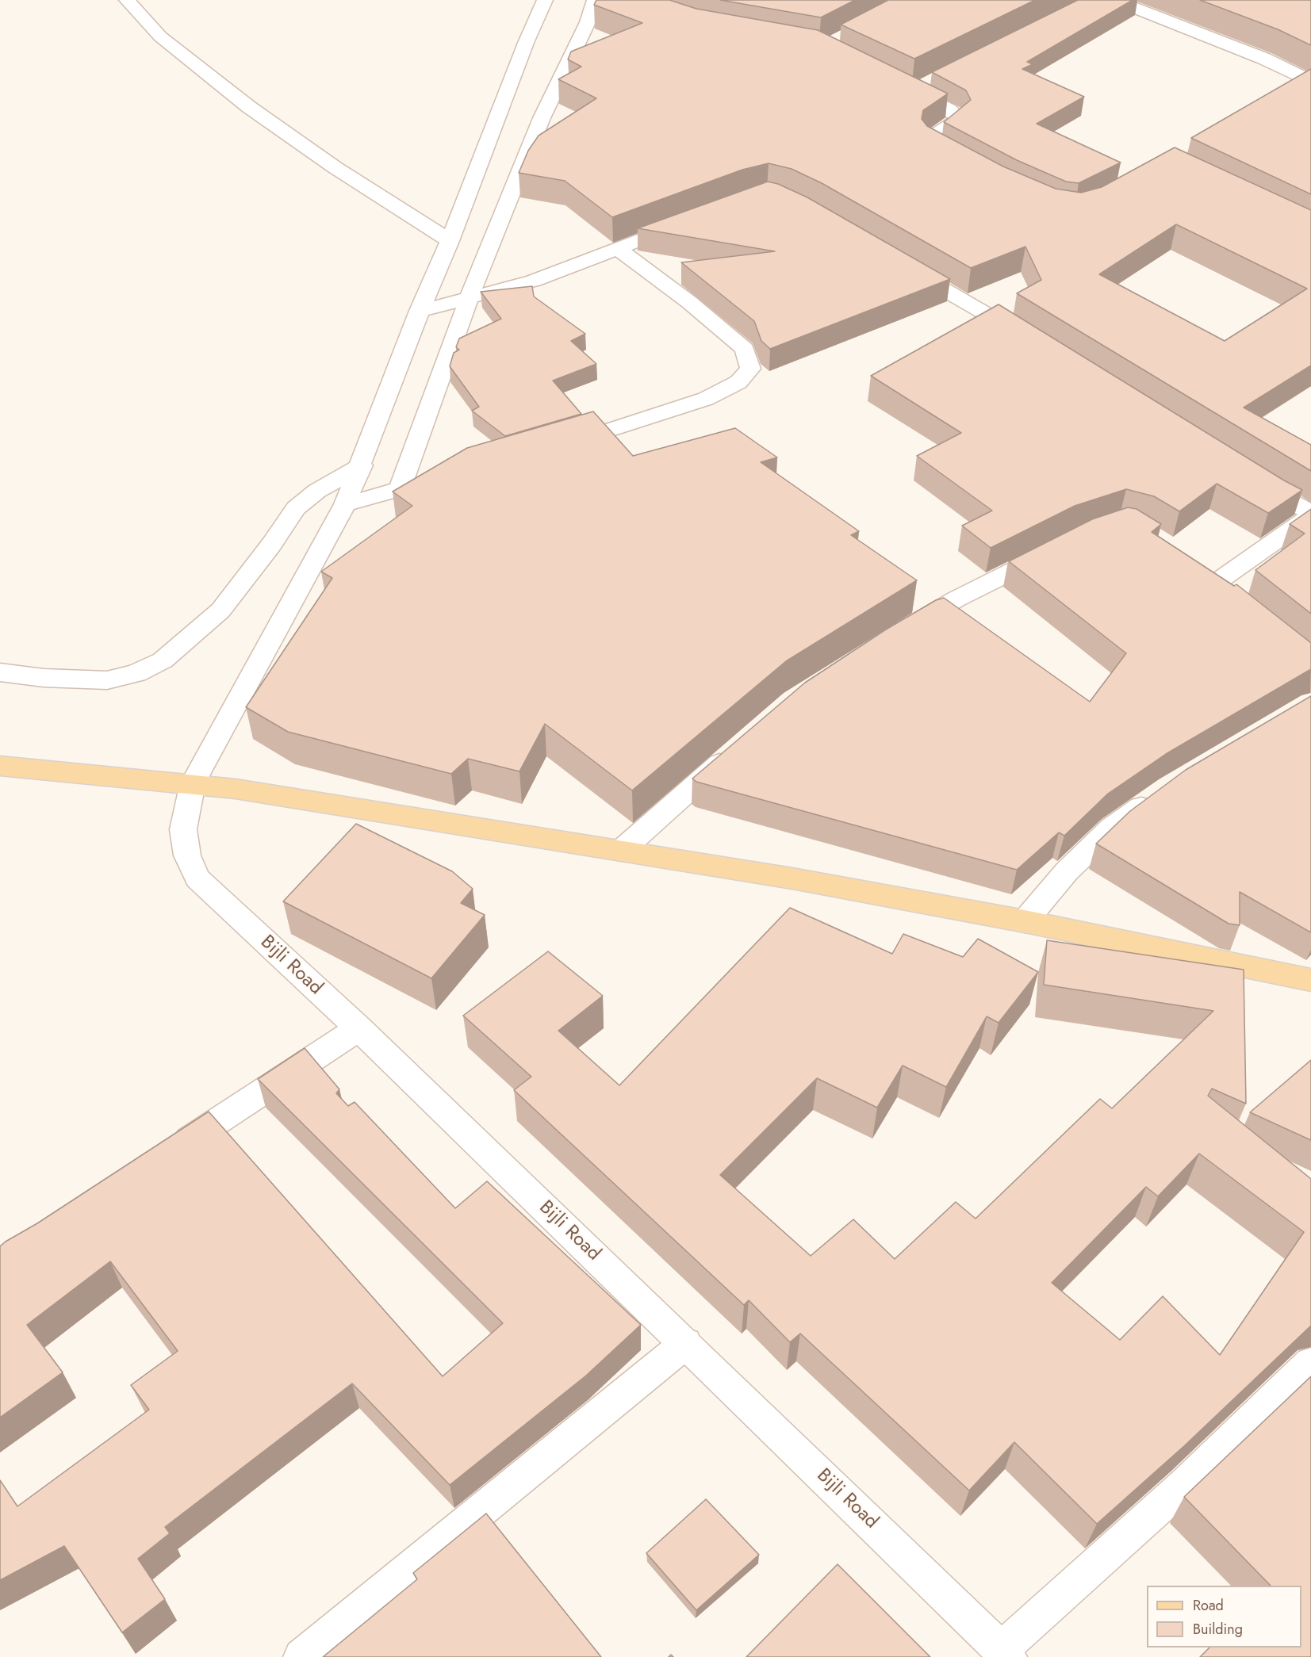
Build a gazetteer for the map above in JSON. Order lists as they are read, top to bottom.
{
  "streets": {
    "street": ["Bijli Road"]
  },
  "legend": ["Road", "Building"]
}
